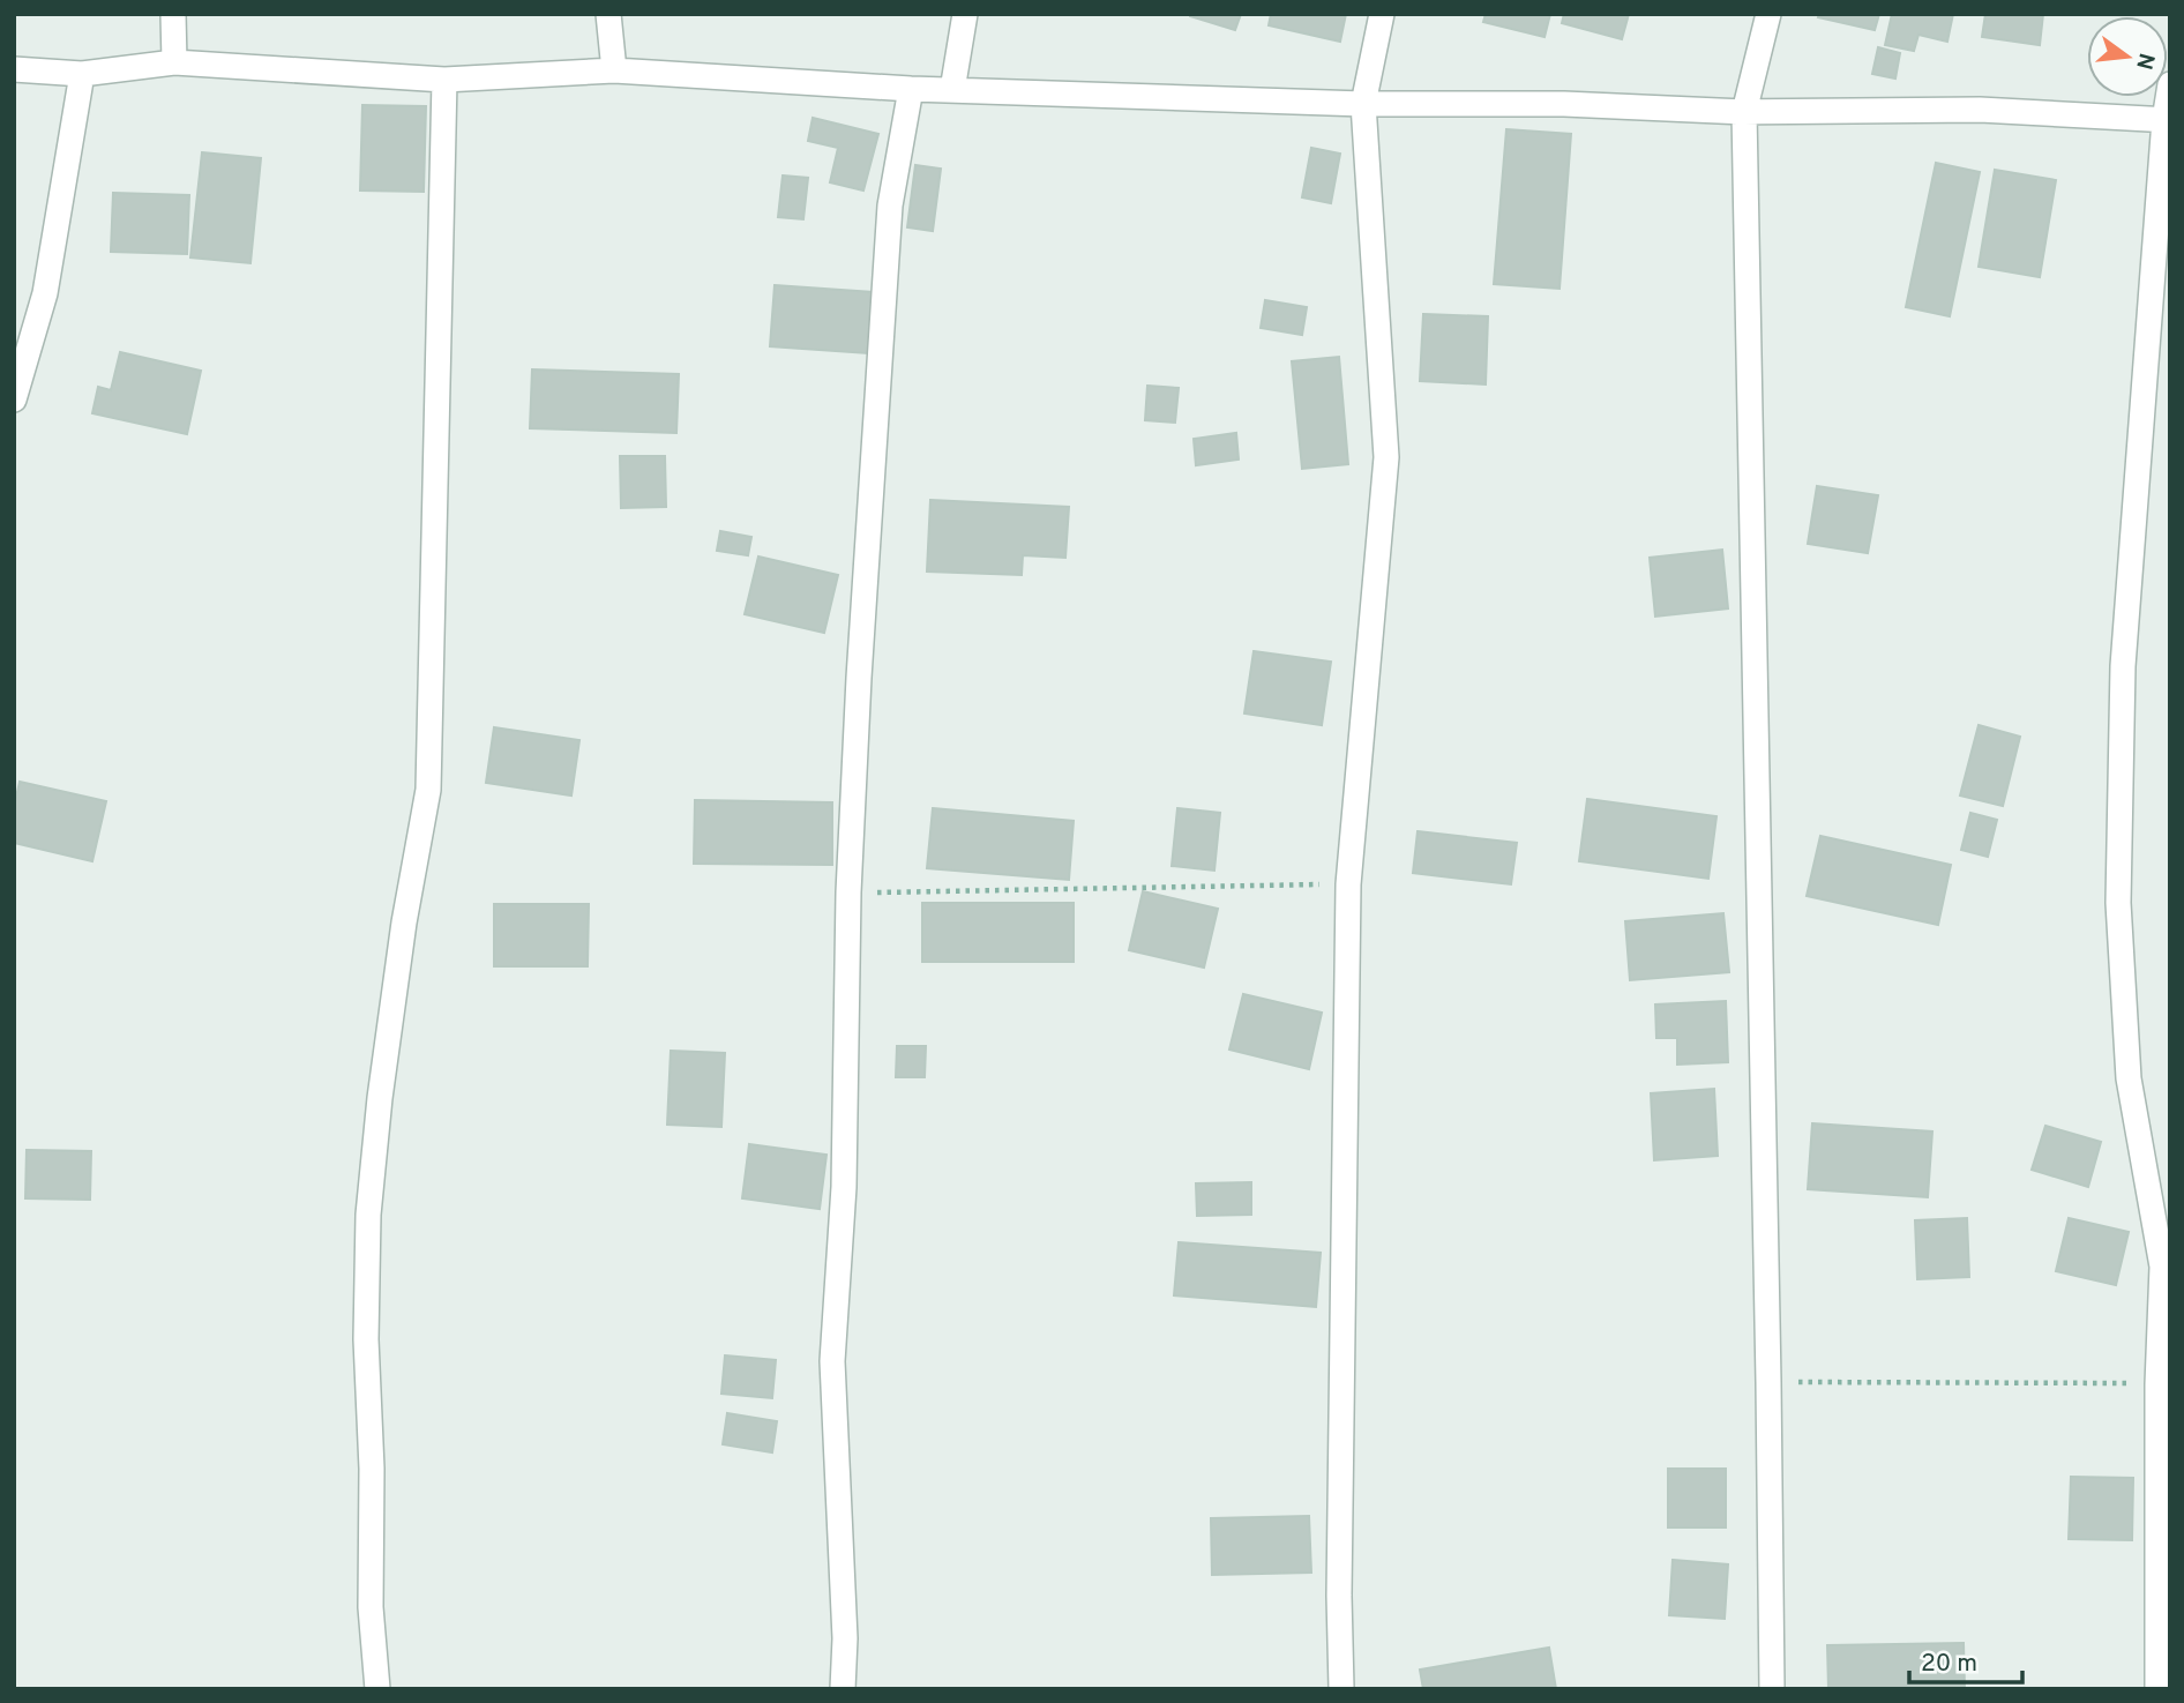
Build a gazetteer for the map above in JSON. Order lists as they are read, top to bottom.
{
  "scale_bar": "20 m",
  "north": "right"
}
